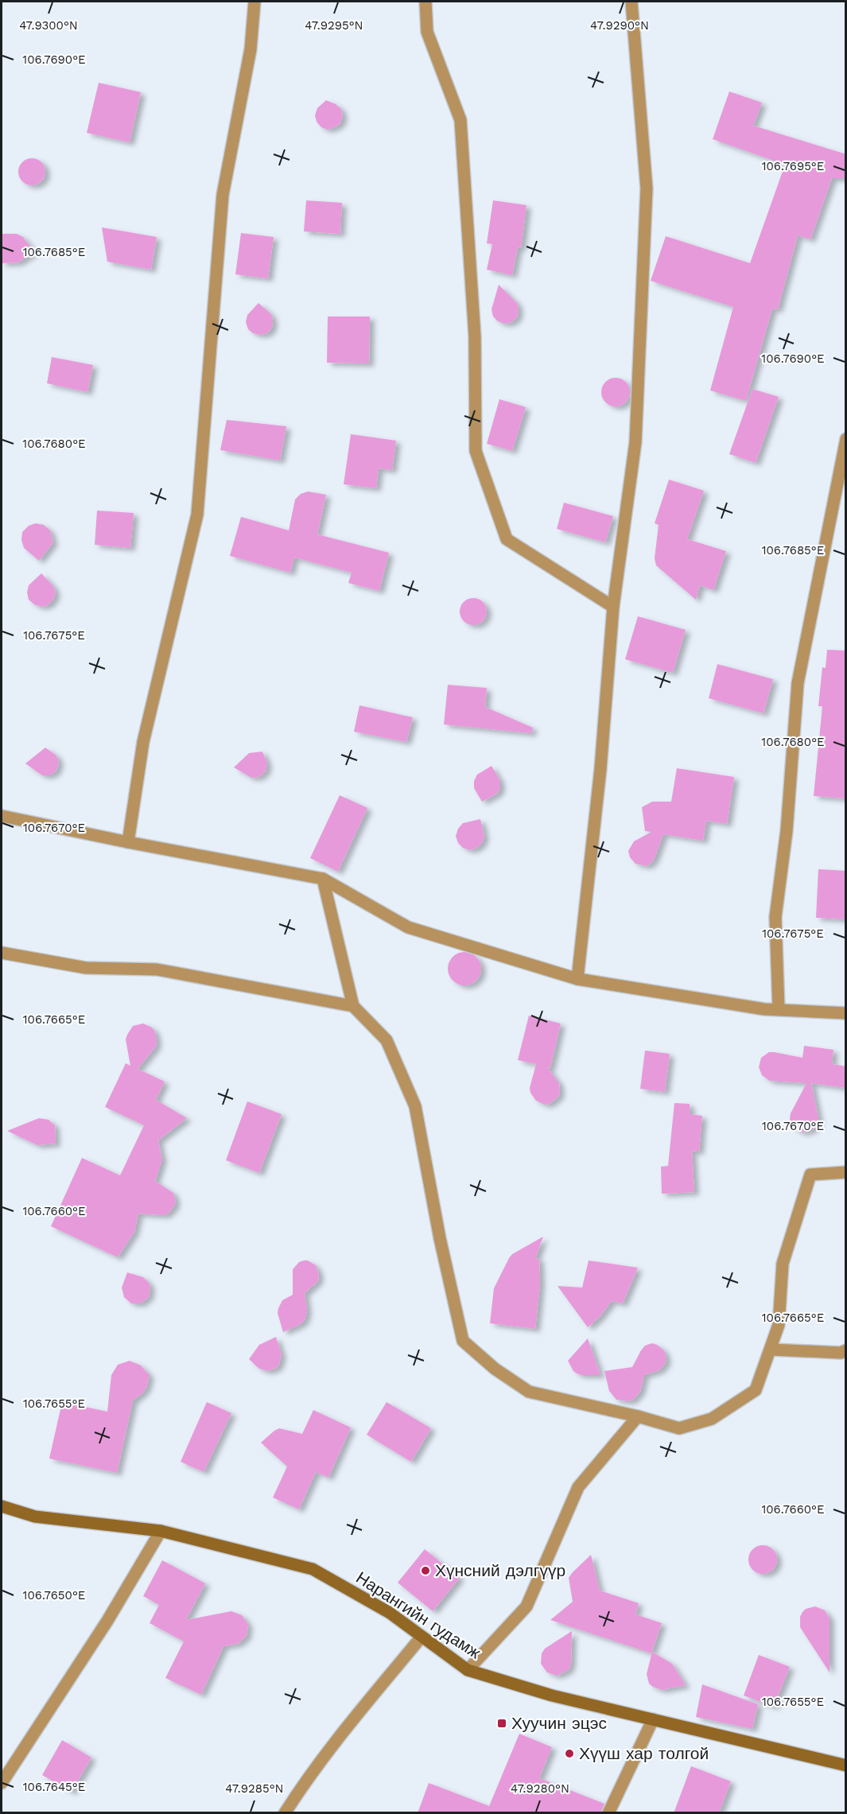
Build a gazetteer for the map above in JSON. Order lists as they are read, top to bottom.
{
  "streets": {
    "main road": ["Нарангийн гудамж"]
  },
  "places": {
    "other": ["Хүнсний дэлгүүр", "Хүүш хар толгой"],
    "transit": ["Хуучин эцэс"]
  },
  "coordinates": [
    "47.9300°N",
    "47.9295°N",
    "47.9290°N",
    "106.7690°E",
    "106.7695°E",
    "106.7685°E",
    "106.7680°E",
    "106.7675°E",
    "106.7670°E",
    "106.7665°E",
    "106.7660°E",
    "106.7655°E",
    "106.7650°E",
    "106.7645°E",
    "47.9285°N",
    "47.9280°N"
  ]
}
